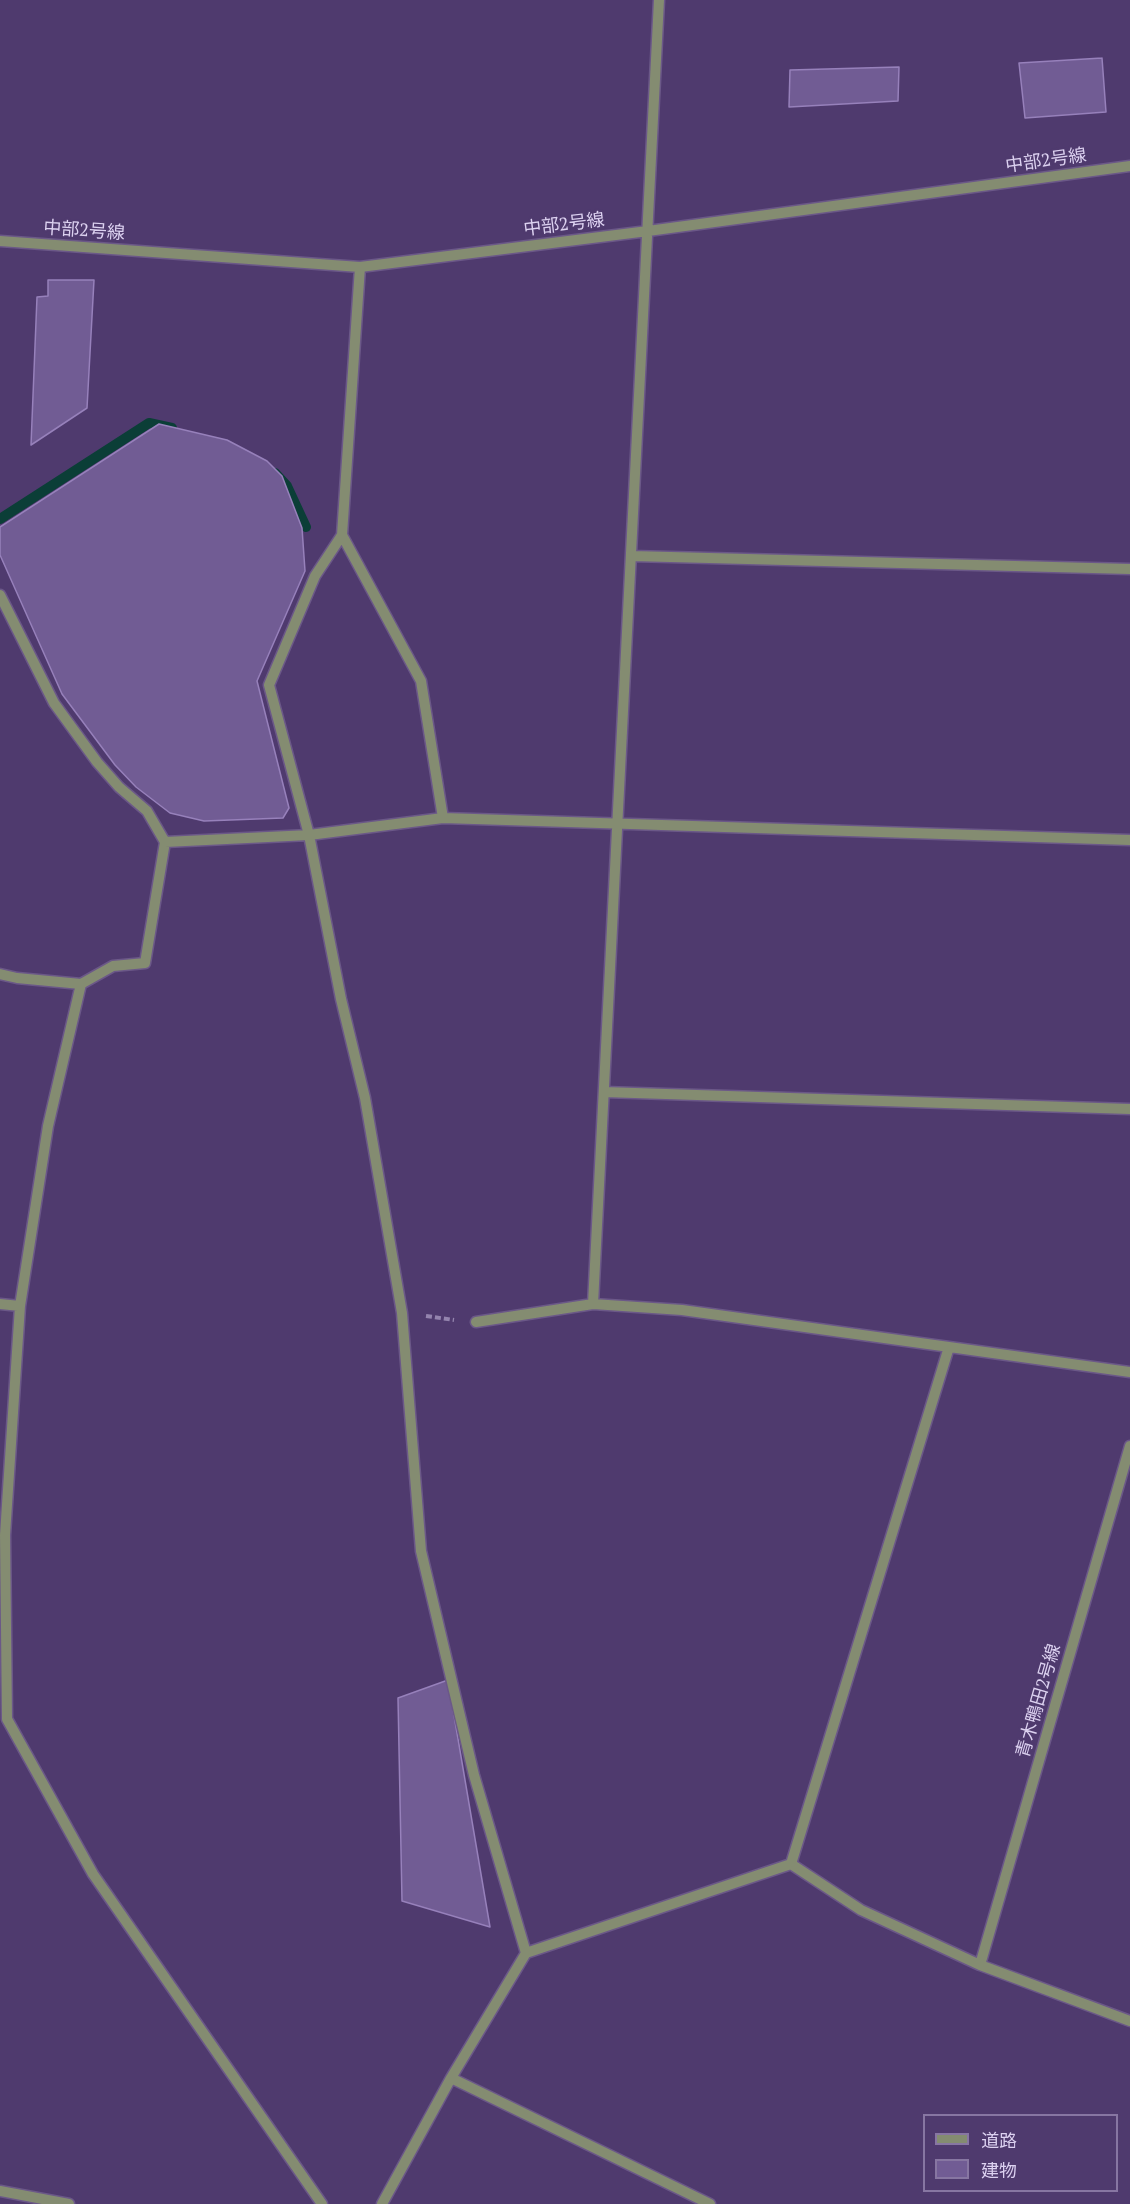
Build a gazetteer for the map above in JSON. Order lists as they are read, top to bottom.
{
  "streets": {
    "street": ["中部2号線", "青木鴨田2号線"]
  },
  "legend": ["道路", "建物"]
}
